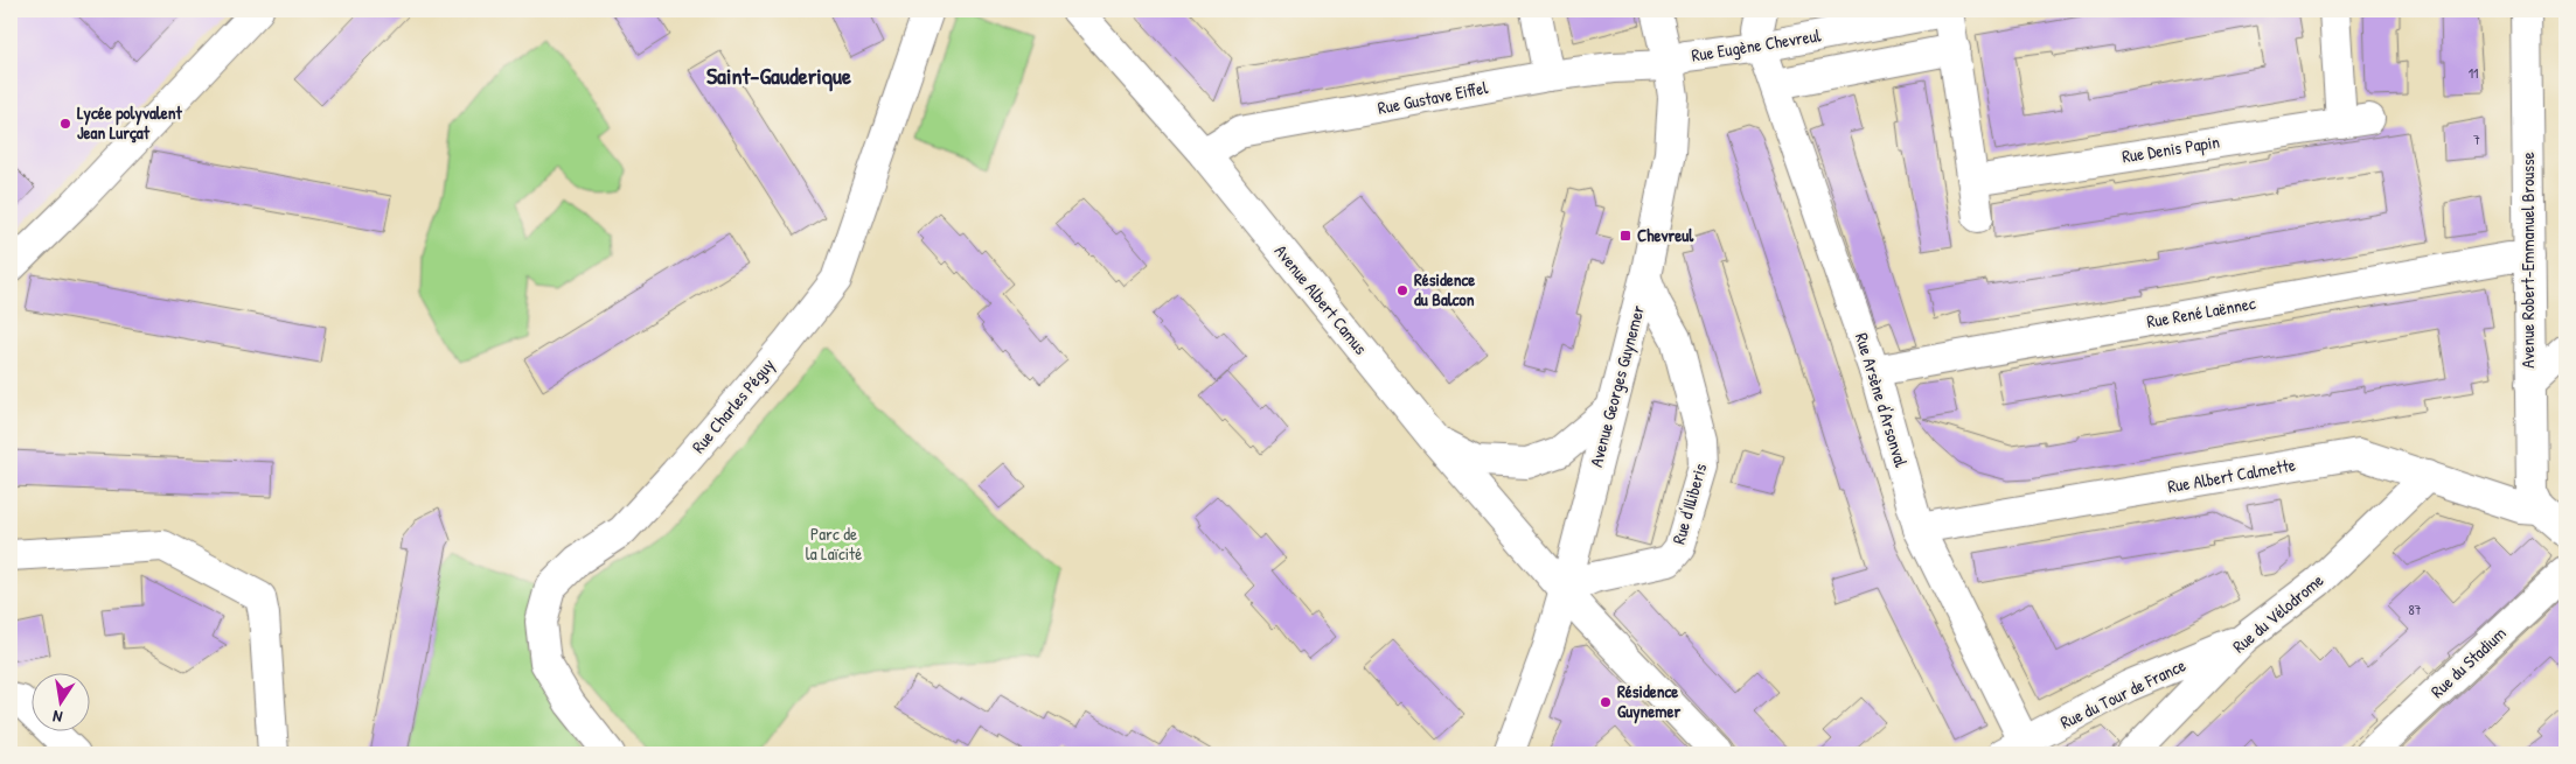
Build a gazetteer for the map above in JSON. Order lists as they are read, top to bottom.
{
  "streets": {
    "street": [
      "Rue Eugène Chevreul",
      "Rue Gustave Eiffel",
      "Rue Denis Papin",
      "Avenue Robert-Emmanuel Brousse",
      "Avenue Albert Camus",
      "Rue René Laënnec",
      "Avenue Georges Guynemer",
      "Rue Arsène d'Arsonval",
      "Rue Charles Péguy",
      "Rue Albert Calmette",
      "Rue d'Illiberis",
      "Rue du Vélodrome",
      "Rue du Stadium",
      "Rue du Tour de France"
    ]
  },
  "crossings": [
    ["Rue Eugène Chevreul", "Rue Gustave Eiffel"],
    ["Rue Eugène Chevreul", "Avenue Georges Guynemer"],
    ["Rue Eugène Chevreul", "Rue Arsène d'Arsonval"],
    ["Rue Gustave Eiffel", "Avenue Albert Camus"],
    ["Rue Gustave Eiffel", "Avenue Georges Guynemer"],
    ["Avenue Robert-Emmanuel Brousse", "Rue René Laënnec"],
    ["Avenue Robert-Emmanuel Brousse", "Rue Albert Calmette"],
    ["Avenue Albert Camus", "Avenue Georges Guynemer"],
    ["Avenue Albert Camus", "Rue d'Illiberis"],
    ["Rue René Laënnec", "Rue Arsène d'Arsonval"],
    ["Avenue Georges Guynemer", "Rue d'Illiberis"],
    ["Rue Arsène d'Arsonval", "Rue Albert Calmette"],
    ["Rue Arsène d'Arsonval", "Rue du Tour de France"],
    ["Rue Albert Calmette", "Rue du Vélodrome"],
    ["Rue du Vélodrome", "Rue du Tour de France"]
  ],
  "districts": ["Saint-Gauderique"],
  "parks": ["Parc de la Laïcité"],
  "places": {
    "other": ["Lycée polyvalent Jean Lurçat", "Résidence du Balcon", "Résidence Guynemer"],
    "transit": ["Chevreul"]
  },
  "house_numbers": ["11", "7", "87"],
  "north": "bottom"
}
